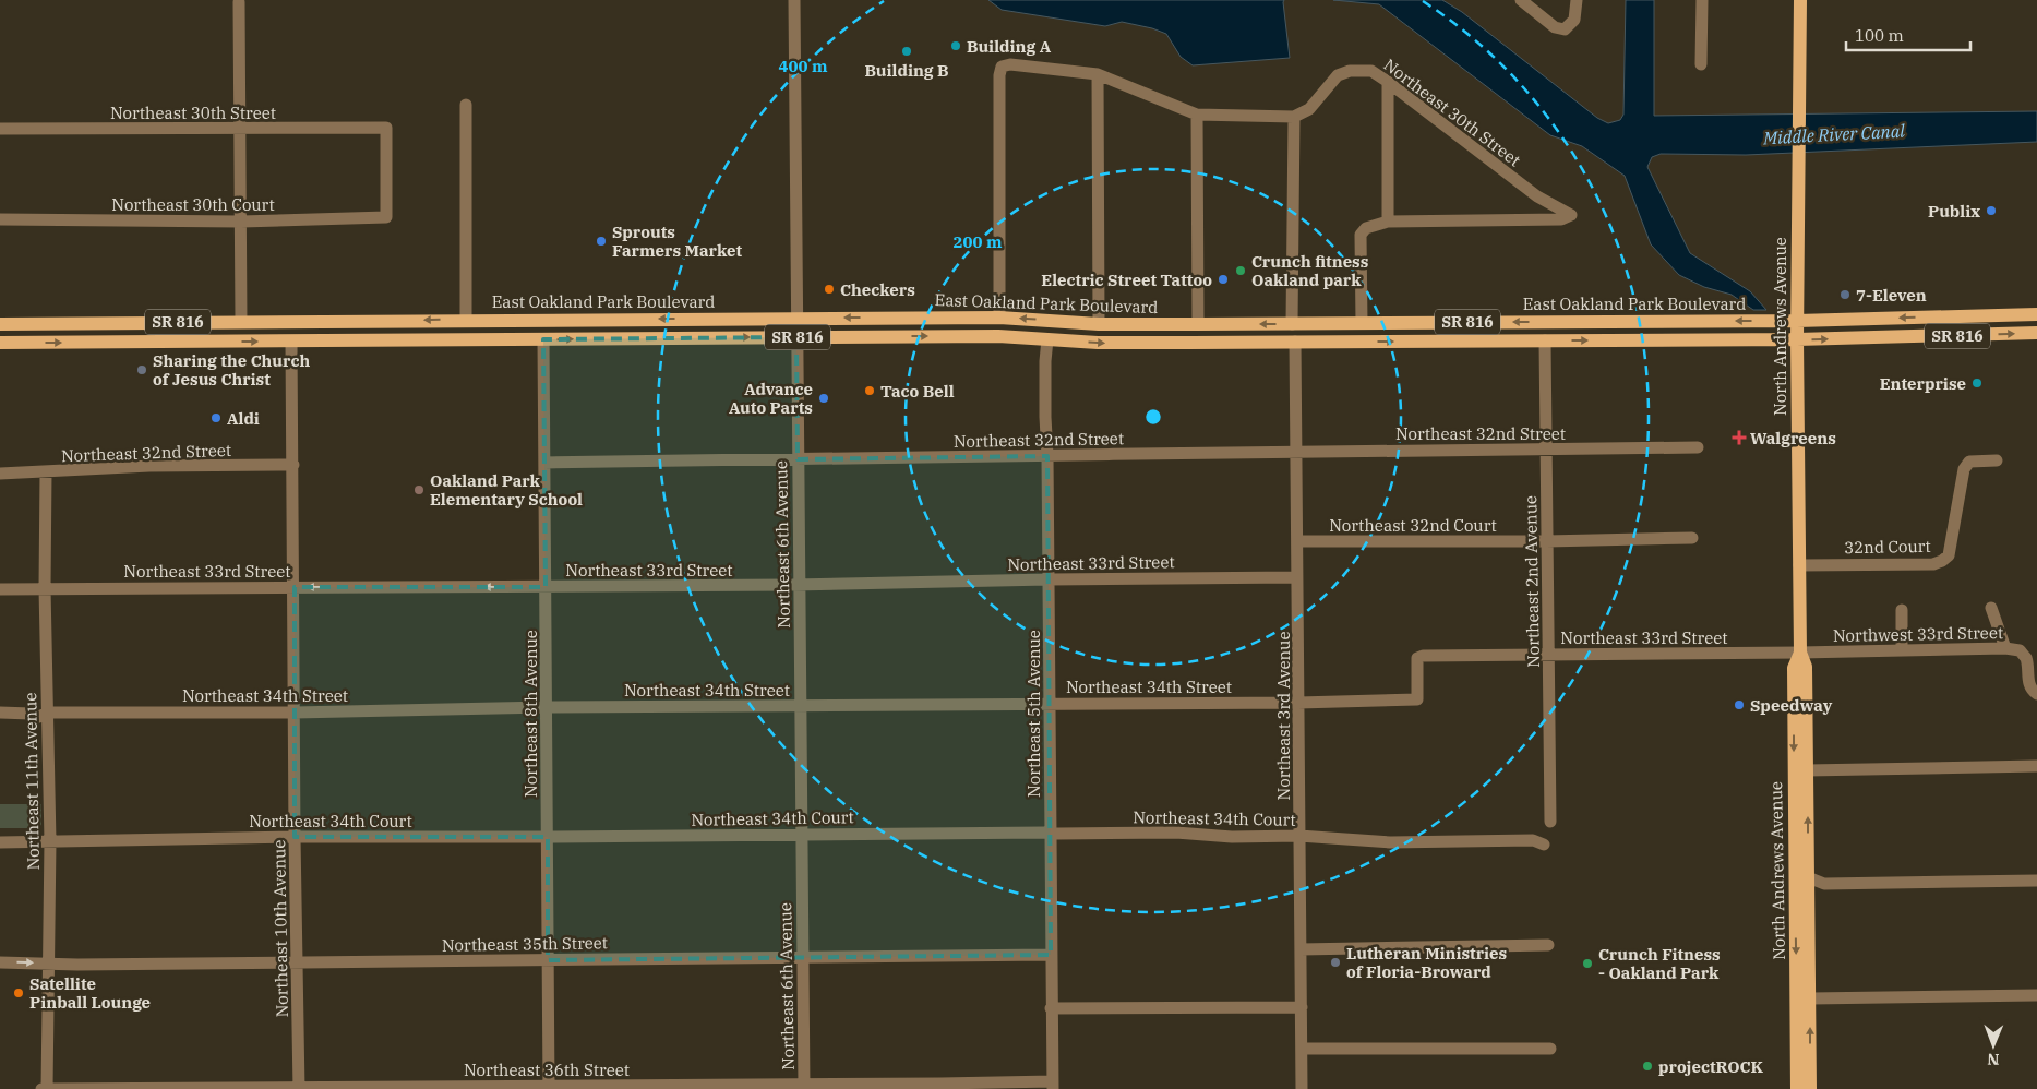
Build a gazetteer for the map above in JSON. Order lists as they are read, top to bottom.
{
  "streets": {
    "main road": ["East Oakland Park Boulevard", "SR 816", "North Andrews Avenue"],
    "street": [
      "Northeast 30th Street",
      "Northeast 30th Court",
      "Northeast 32nd Street",
      "Northeast 32nd Court",
      "Northeast 6th Avenue",
      "32nd Court",
      "Northeast 33rd Street",
      "Northeast 2nd Avenue",
      "Northwest 33rd Street",
      "Northeast 34th Street",
      "Northeast 8th Avenue",
      "Northeast 5th Avenue",
      "Northeast 3rd Avenue",
      "Northeast 11th Avenue",
      "Northeast 34th Court",
      "Northeast 10th Avenue",
      "Northeast 35th Street",
      "Northeast 36th Street"
    ]
  },
  "crossings": [
    ["Northeast 30th Street", "Northeast 30th Court"],
    ["East Oakland Park Boulevard", "SR 816"],
    ["East Oakland Park Boulevard", "North Andrews Avenue"],
    ["East Oakland Park Boulevard", "Northeast 6th Avenue"],
    ["East Oakland Park Boulevard", "Northeast 2nd Avenue"],
    ["East Oakland Park Boulevard", "Northeast 8th Avenue"],
    ["East Oakland Park Boulevard", "Northeast 5th Avenue"],
    ["East Oakland Park Boulevard", "Northeast 3rd Avenue"],
    ["East Oakland Park Boulevard", "Northeast 10th Avenue"],
    ["SR 816", "North Andrews Avenue"],
    ["North Andrews Avenue", "32nd Court"],
    ["North Andrews Avenue", "Northeast 33rd Street"],
    ["North Andrews Avenue", "Northwest 33rd Street"],
    ["Northeast 32nd Street", "Northeast 6th Avenue"],
    ["Northeast 32nd Street", "Northeast 2nd Avenue"],
    ["Northeast 32nd Street", "Northeast 8th Avenue"],
    ["Northeast 32nd Street", "Northeast 5th Avenue"],
    ["Northeast 32nd Street", "Northeast 3rd Avenue"],
    ["Northeast 32nd Street", "Northeast 11th Avenue"],
    ["Northeast 32nd Street", "Northeast 10th Avenue"],
    ["Northeast 32nd Court", "Northeast 2nd Avenue"],
    ["Northeast 32nd Court", "Northeast 3rd Avenue"],
    ["Northeast 6th Avenue", "Northeast 33rd Street"],
    ["Northeast 6th Avenue", "Northeast 34th Street"],
    ["Northeast 6th Avenue", "Northeast 34th Court"],
    ["Northeast 6th Avenue", "Northeast 35th Street"],
    ["Northeast 6th Avenue", "Northeast 36th Street"],
    ["Northeast 33rd Street", "Northeast 2nd Avenue"],
    ["Northeast 33rd Street", "Northwest 33rd Street"],
    ["Northeast 33rd Street", "Northeast 34th Street"],
    ["Northeast 33rd Street", "Northeast 8th Avenue"],
    ["Northeast 33rd Street", "Northeast 5th Avenue"],
    ["Northeast 33rd Street", "Northeast 3rd Avenue"],
    ["Northeast 33rd Street", "Northeast 11th Avenue"],
    ["Northeast 33rd Street", "Northeast 10th Avenue"],
    ["Northeast 34th Street", "Northeast 8th Avenue"],
    ["Northeast 34th Street", "Northeast 5th Avenue"],
    ["Northeast 34th Street", "Northeast 3rd Avenue"],
    ["Northeast 34th Street", "Northeast 11th Avenue"],
    ["Northeast 34th Street", "Northeast 10th Avenue"],
    ["Northeast 8th Avenue", "Northeast 34th Court"],
    ["Northeast 8th Avenue", "Northeast 35th Street"],
    ["Northeast 8th Avenue", "Northeast 36th Street"],
    ["Northeast 5th Avenue", "Northeast 34th Court"],
    ["Northeast 5th Avenue", "Northeast 35th Street"],
    ["Northeast 5th Avenue", "Northeast 36th Street"],
    ["Northeast 3rd Avenue", "Northeast 34th Court"],
    ["Northeast 11th Avenue", "Northeast 34th Court"],
    ["Northeast 11th Avenue", "Northeast 35th Street"],
    ["Northeast 11th Avenue", "Northeast 36th Street"],
    ["Northeast 34th Court", "Northeast 10th Avenue"],
    ["Northeast 10th Avenue", "Northeast 35th Street"],
    ["Northeast 10th Avenue", "Northeast 36th Street"]
  ],
  "water": ["Middle River Canal"],
  "places": {
    "other": [
      "Building A",
      "Building B",
      "Publix",
      "Sprouts Farmers Market",
      "Crunch fitness Oakland park",
      "Electric Street Tattoo",
      "Checkers",
      "7-Eleven",
      "Sharing the Church of Jesus Christ",
      "Enterprise",
      "Taco Bell",
      "Advance Auto Parts",
      "Aldi",
      "Oakland Park Elementary School",
      "Speedway",
      "Lutheran Ministries of Floria-Broward",
      "Crunch Fitness - Oakland Park",
      "Satellite Pinball Lounge",
      "projectROCK"
    ],
    "health": ["Walgreens"]
  },
  "scale_bar": "100 m",
  "north": "bottom",
  "rings": ["400 m", "200 m"]
}
